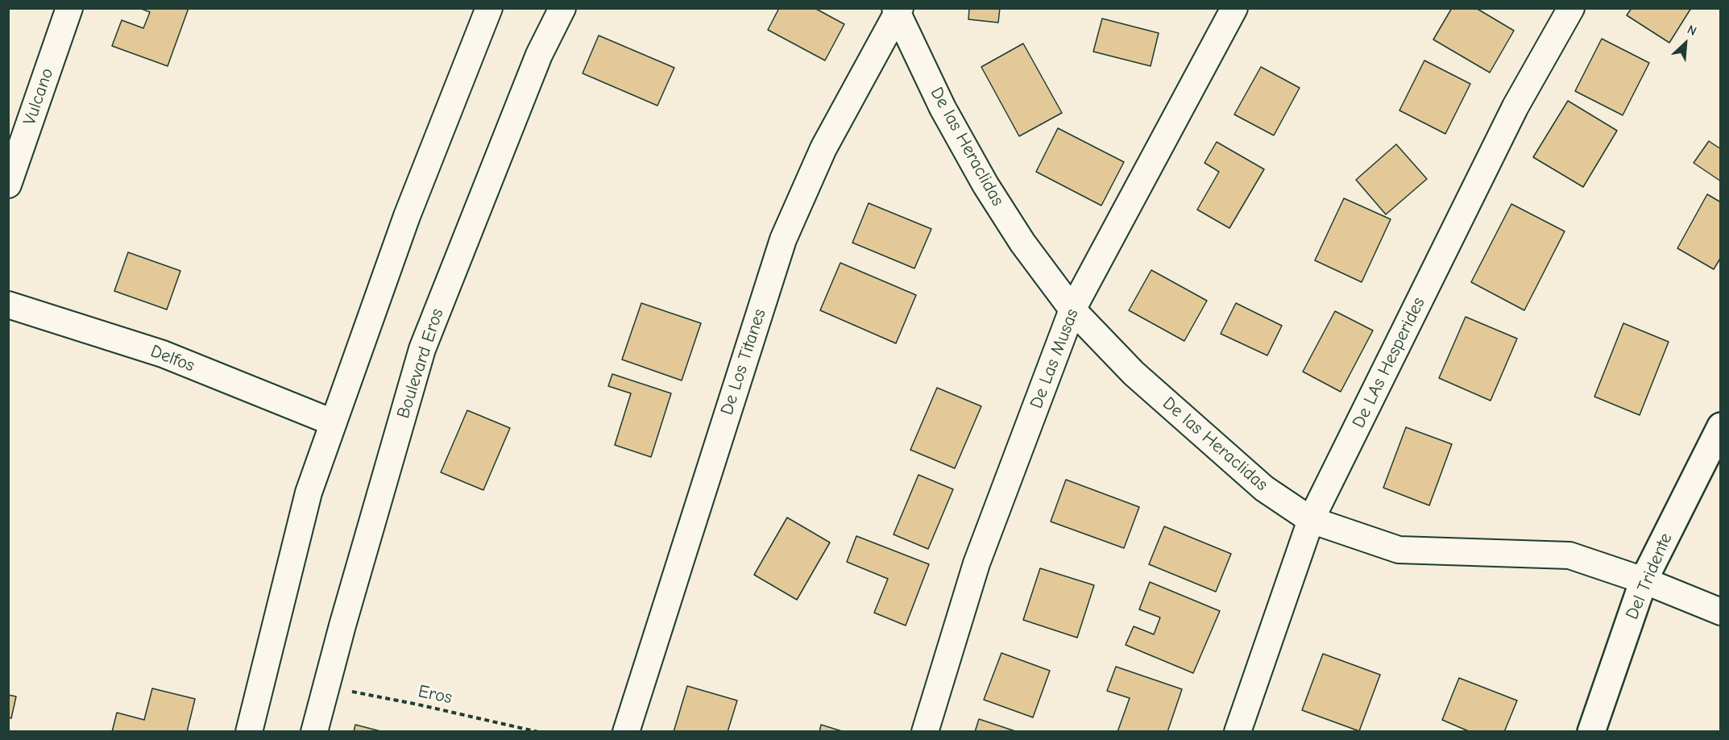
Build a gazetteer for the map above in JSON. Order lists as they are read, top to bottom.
{
  "streets": {
    "main road": ["Del Tridente"],
    "street": [
      "Vulcano",
      "De las Heraclidas",
      "Delfos",
      "De Las Musas",
      "De Los Titanes",
      "De LAs Hesperides",
      "Boulevard Eros"
    ],
    "path": ["Eros"]
  },
  "crossings": [
    ["De las Heraclidas", "De Las Musas"],
    ["De las Heraclidas", "De Los Titanes"],
    ["De las Heraclidas", "De LAs Hesperides"],
    ["De las Heraclidas", "Del Tridente"],
    ["Boulevard Eros", "Eros"]
  ],
  "north": "top right"
}
